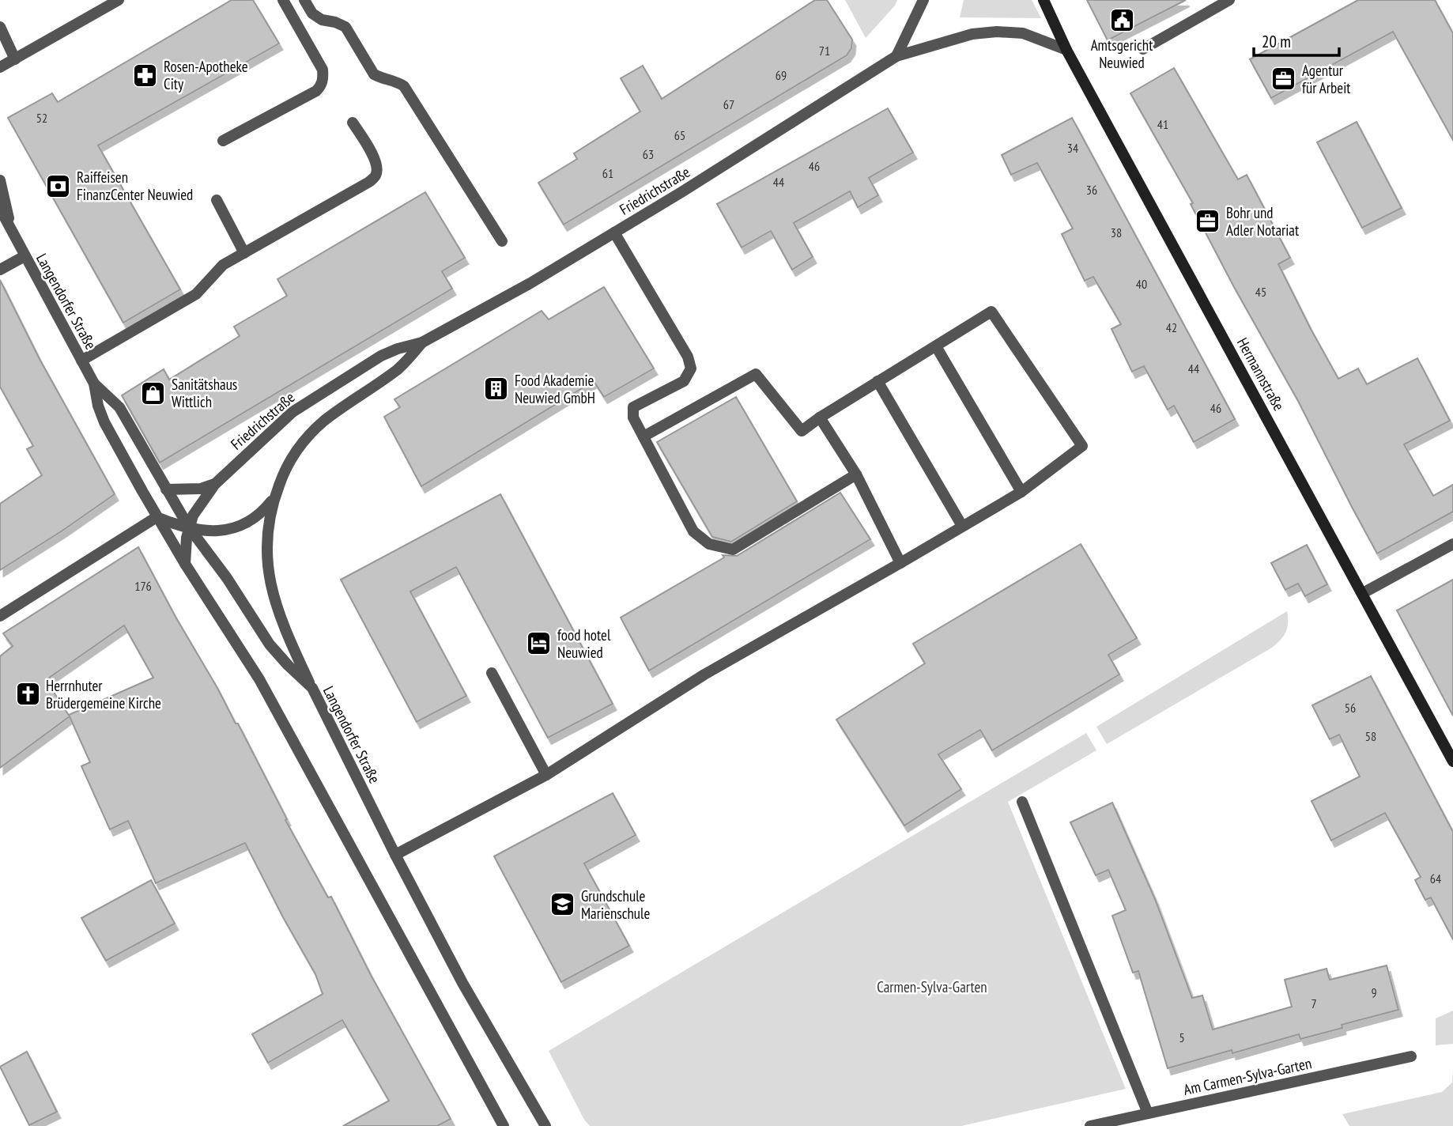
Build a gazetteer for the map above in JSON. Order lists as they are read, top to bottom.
{
  "streets": {
    "street": [
      "Friedrichstraße",
      "Langendorfer Straße",
      "Hermannstraße",
      "Am Carmen-Sylva-Garten"
    ]
  },
  "crossings": [
    ["Friedrichstraße", "Langendorfer Straße"],
    ["Friedrichstraße", "Hermannstraße"]
  ],
  "parks": ["Carmen-Sylva-Garten"],
  "places": {
    "public building": ["Amtsgericht Neuwied"],
    "pharmacy": ["Rosen-Apotheke City"],
    "office": ["Agentur für Arbeit", "Bohr und Adler Notariat"],
    "bank": ["Raiffeisen FinanzCenter Neuwied"],
    "building": ["Food Akademie Neuwied GmbH"],
    "shop": ["Sanitätshaus Wittlich"],
    "hotel": ["food hotel Neuwied"],
    "church": ["Herrnhuter Brüdergemeine Kirche"],
    "school or university": ["Grundschule Marienschule"]
  },
  "house_numbers": [
    "71",
    "69",
    "67",
    "52",
    "41",
    "65",
    "34",
    "63",
    "46",
    "61",
    "44",
    "36",
    "38",
    "40",
    "45",
    "42",
    "44",
    "46",
    "176",
    "56",
    "58",
    "64",
    "9",
    "7",
    "5"
  ],
  "scale_bar": "20 m"
}
